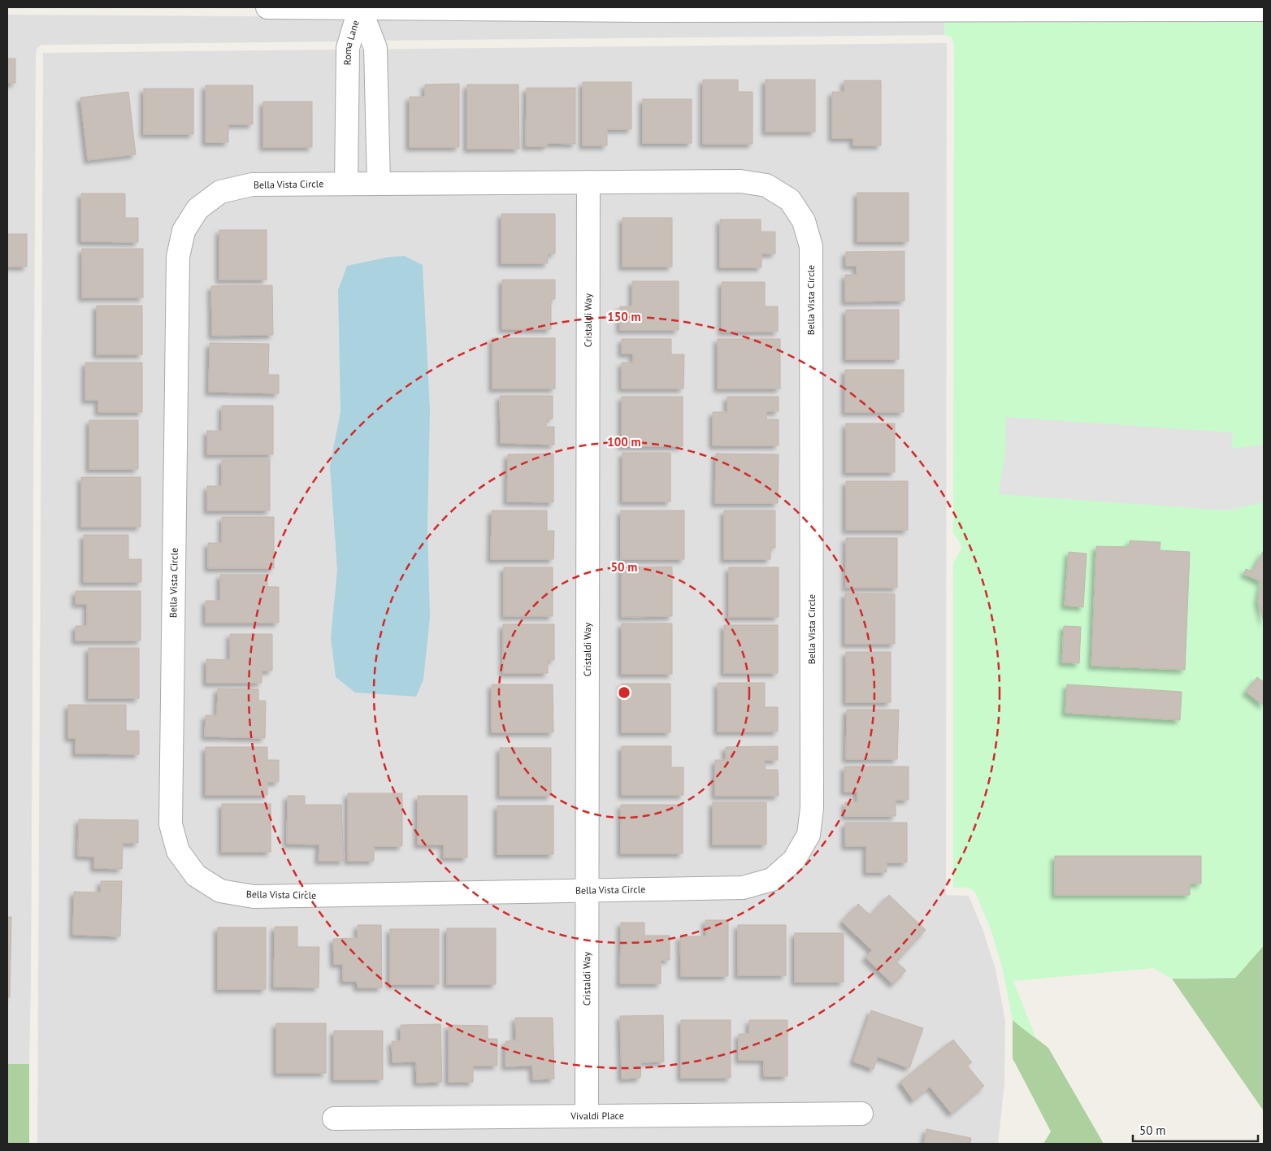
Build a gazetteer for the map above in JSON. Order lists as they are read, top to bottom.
{
  "streets": {
    "street": [
      "Roma Lane",
      "Bella Vista Circle",
      "Cristaldi Way",
      "Vivaldi Place"
    ]
  },
  "crossings": [
    ["Roma Lane", "Bella Vista Circle"],
    ["Bella Vista Circle", "Cristaldi Way"],
    ["Cristaldi Way", "Vivaldi Place"]
  ],
  "scale_bar": "50 m",
  "rings": ["150 m", "100 m", "50 m"]
}
